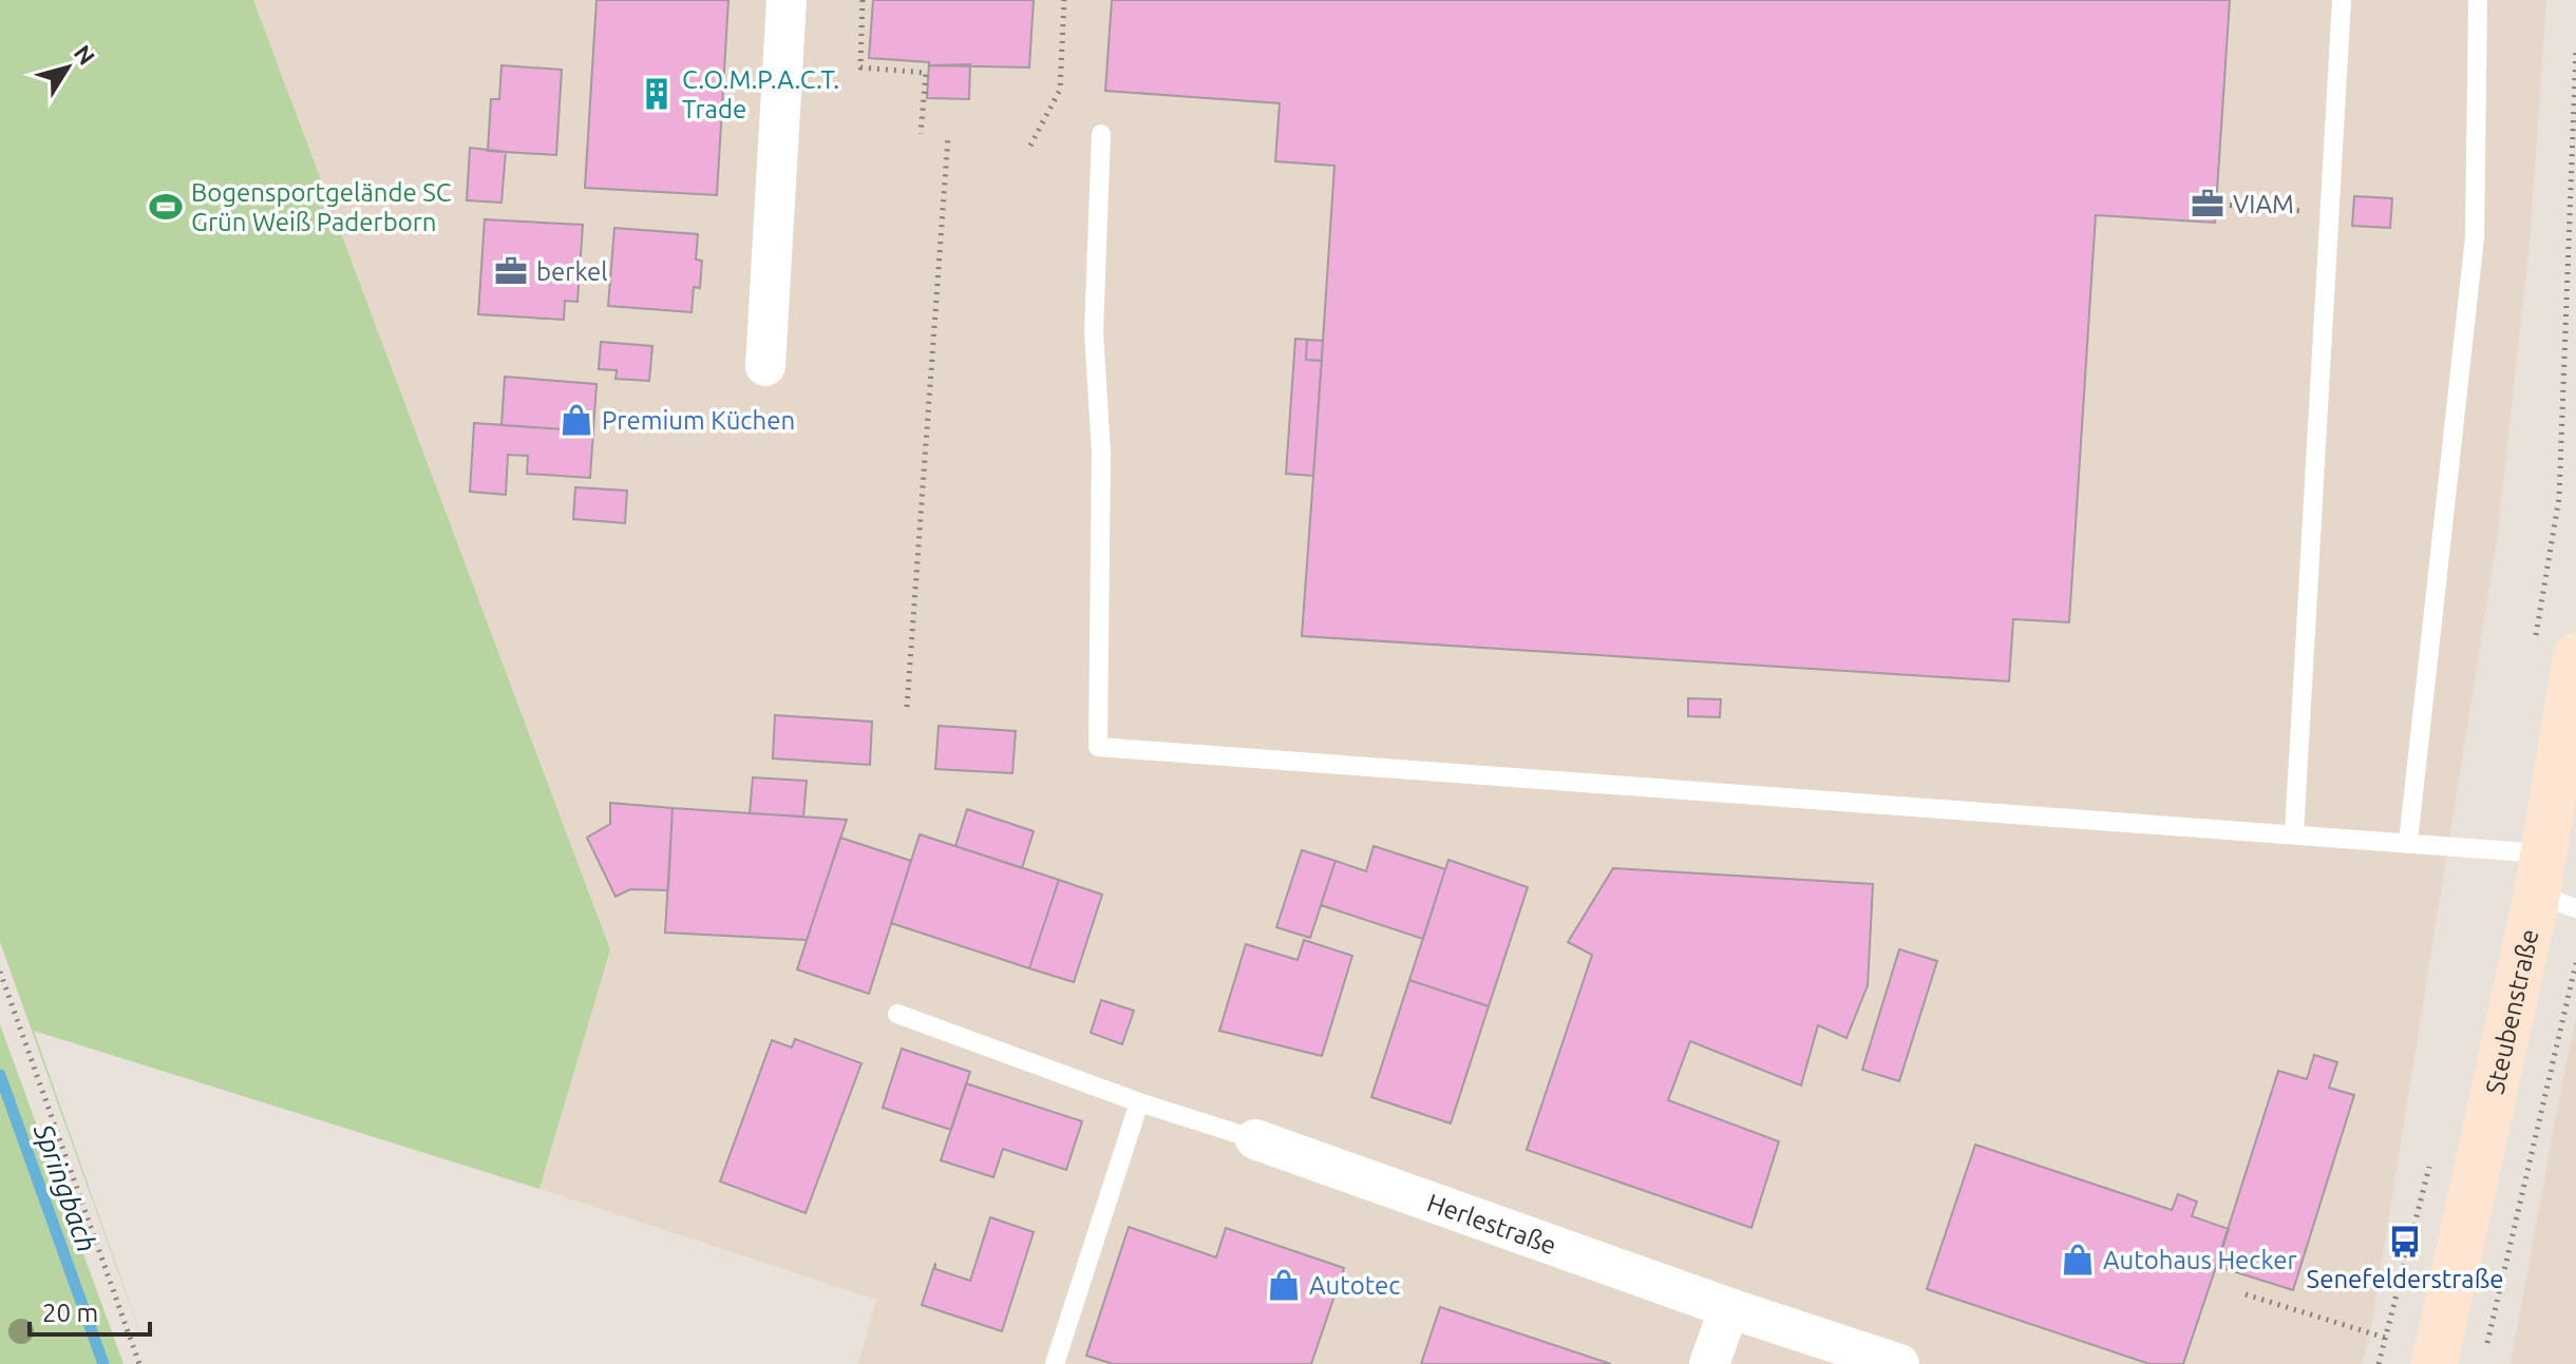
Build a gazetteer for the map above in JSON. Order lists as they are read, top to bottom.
{
  "streets": {
    "street": ["Steubenstraße", "Herlestraße"]
  },
  "water": ["Springbach"],
  "places": {
    "building": ["C.O.M.P.A.C.T. Trade"],
    "office": ["VIAM", "berkel"],
    "sports": ["Bogensportgelände SC Grün Weiß Paderborn"],
    "shop": ["Premium Küchen", "Autohaus Hecker", "Autotec"],
    "bus stop": ["Senefelderstraße"]
  },
  "scale_bar": "20 m",
  "north": "top right"
}
